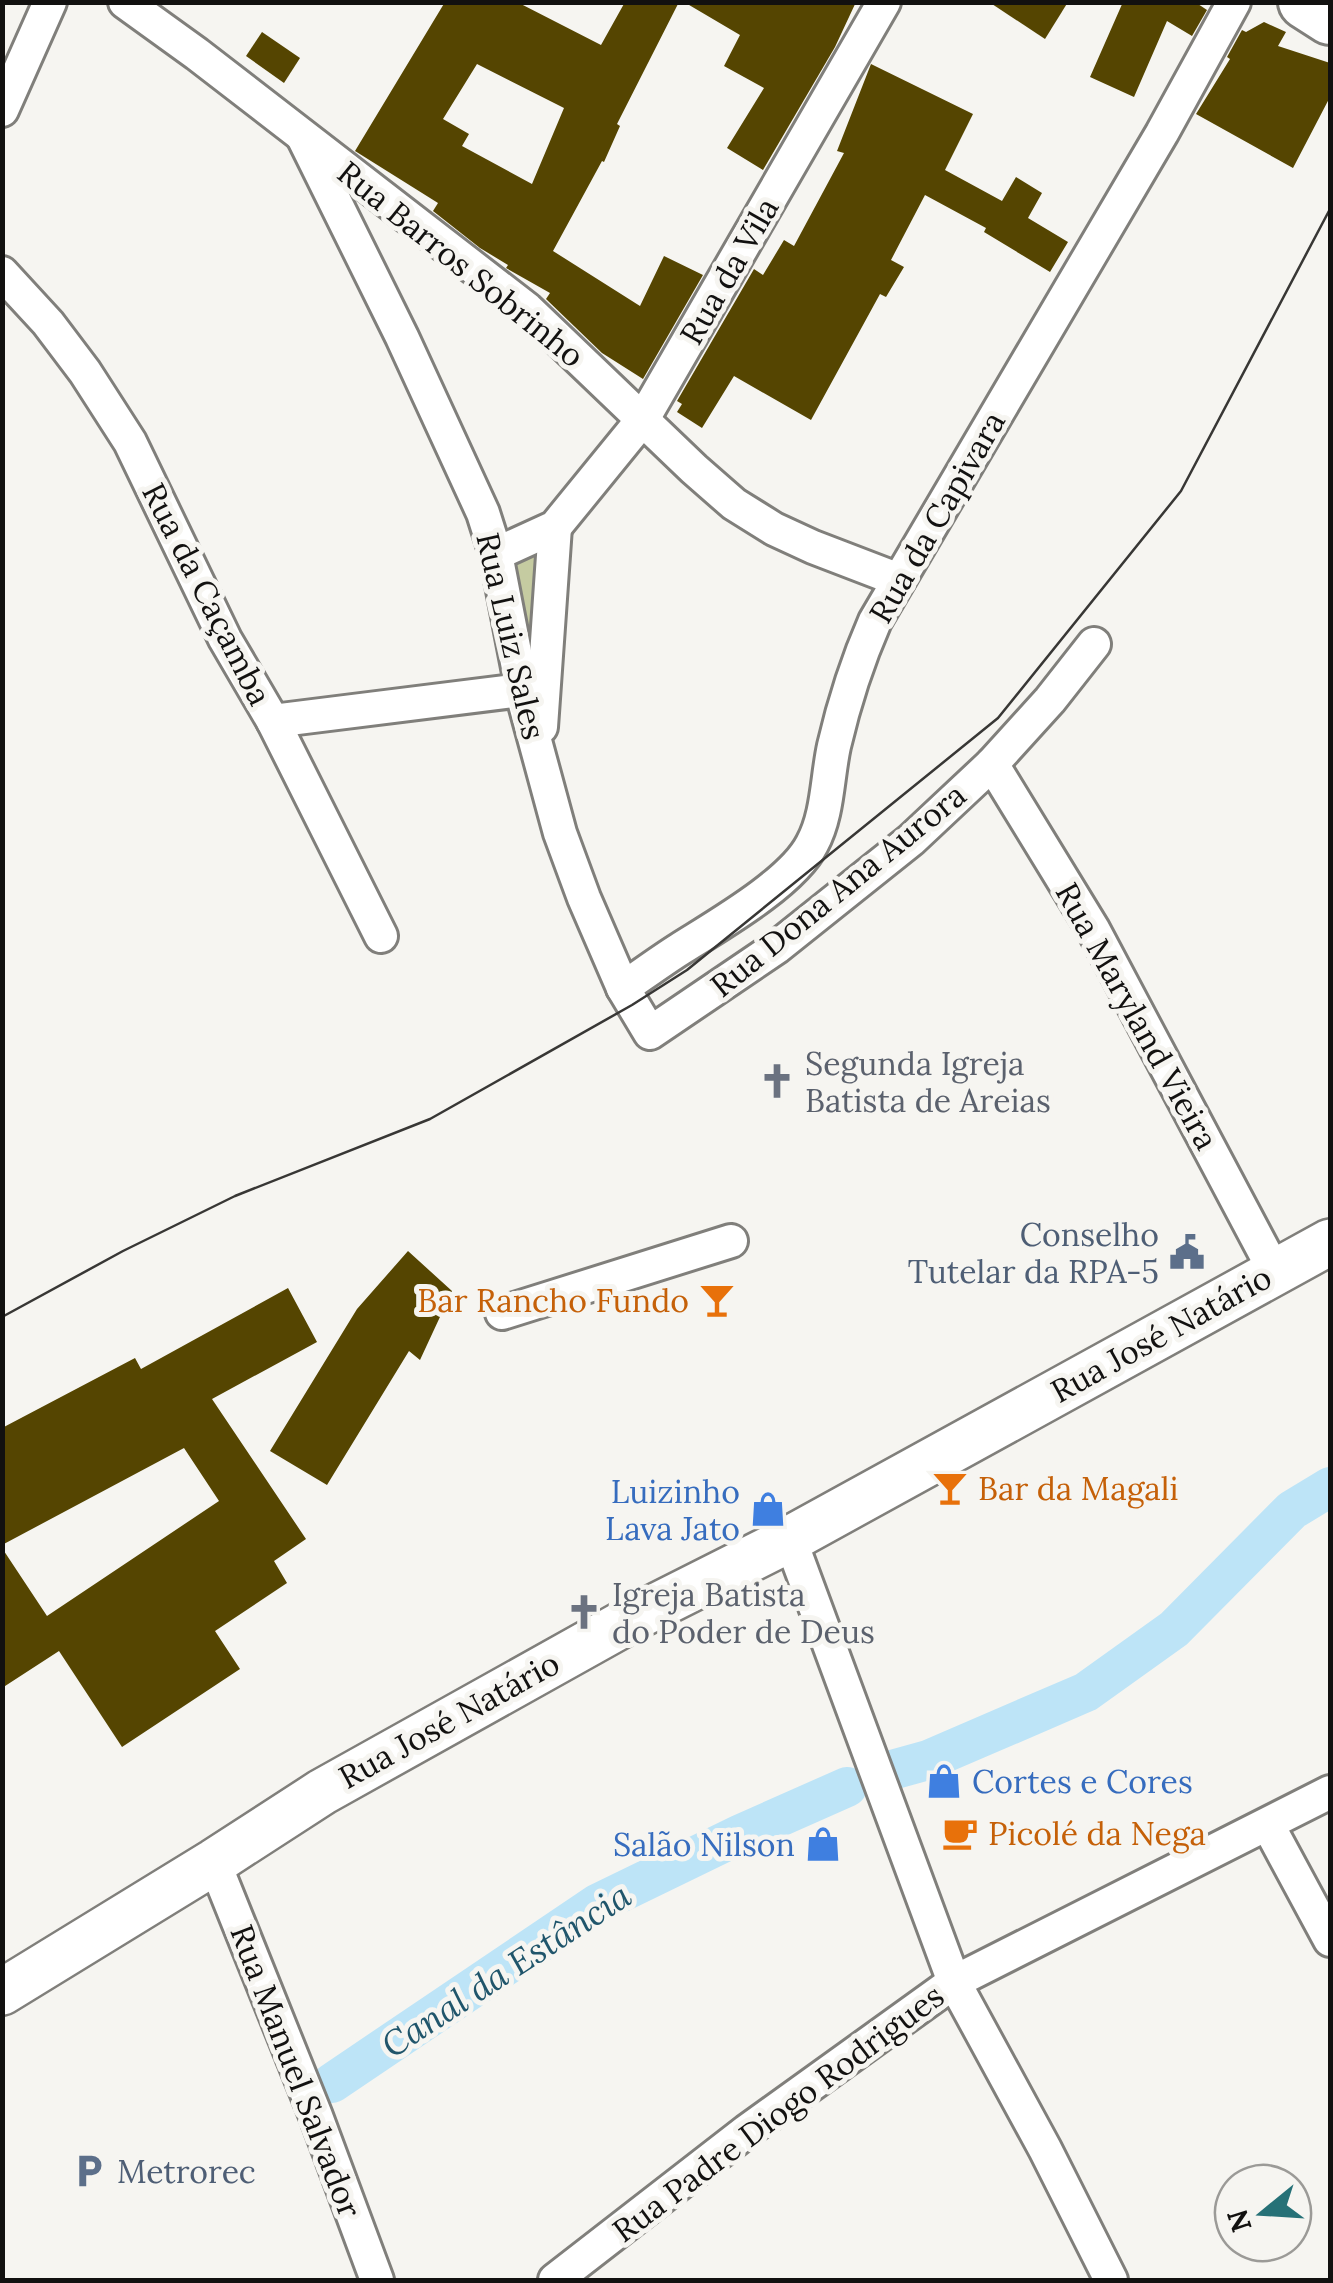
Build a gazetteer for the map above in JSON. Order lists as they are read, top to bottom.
{
  "streets": {
    "main road": ["Rua José Natário"],
    "street": [
      "Rua Barros Sobrinho",
      "Rua da Vila",
      "Rua da Capivara",
      "Rua da Caçamba",
      "Rua Luiz Sales",
      "Rua Dona Ana Aurora",
      "Rua Maryland Vieira",
      "Rua Manuel Salvador",
      "Rua Padre Diogo Rodrigues"
    ]
  },
  "crossings": [
    ["Rua Barros Sobrinho", "Rua da Vila"],
    ["Rua Barros Sobrinho", "Rua da Capivara"],
    ["Rua Barros Sobrinho", "Rua Luiz Sales"],
    ["Rua da Vila", "Rua Luiz Sales"],
    ["Rua da Capivara", "Rua Luiz Sales"],
    ["Rua Luiz Sales", "Rua Dona Ana Aurora"],
    ["Rua Dona Ana Aurora", "Rua Maryland Vieira"],
    ["Rua Maryland Vieira", "Rua José Natário"],
    ["Rua José Natário", "Rua Manuel Salvador"]
  ],
  "water": ["Canal da Estância"],
  "places": {
    "church": ["Segunda Igreja Batista de Areias", "Igreja Batista do Poder de Deus"],
    "public building": ["Conselho Tutelar da RPA-5"],
    "bar": ["Bar Rancho Fundo", "Bar da Magali"],
    "shop": ["Luizinho Lava Jato", "Cortes e Cores", "Salão Nilson"],
    "cafe": ["Picolé da Nega"],
    "parking": ["Metrorec"]
  },
  "north": "left"
}
